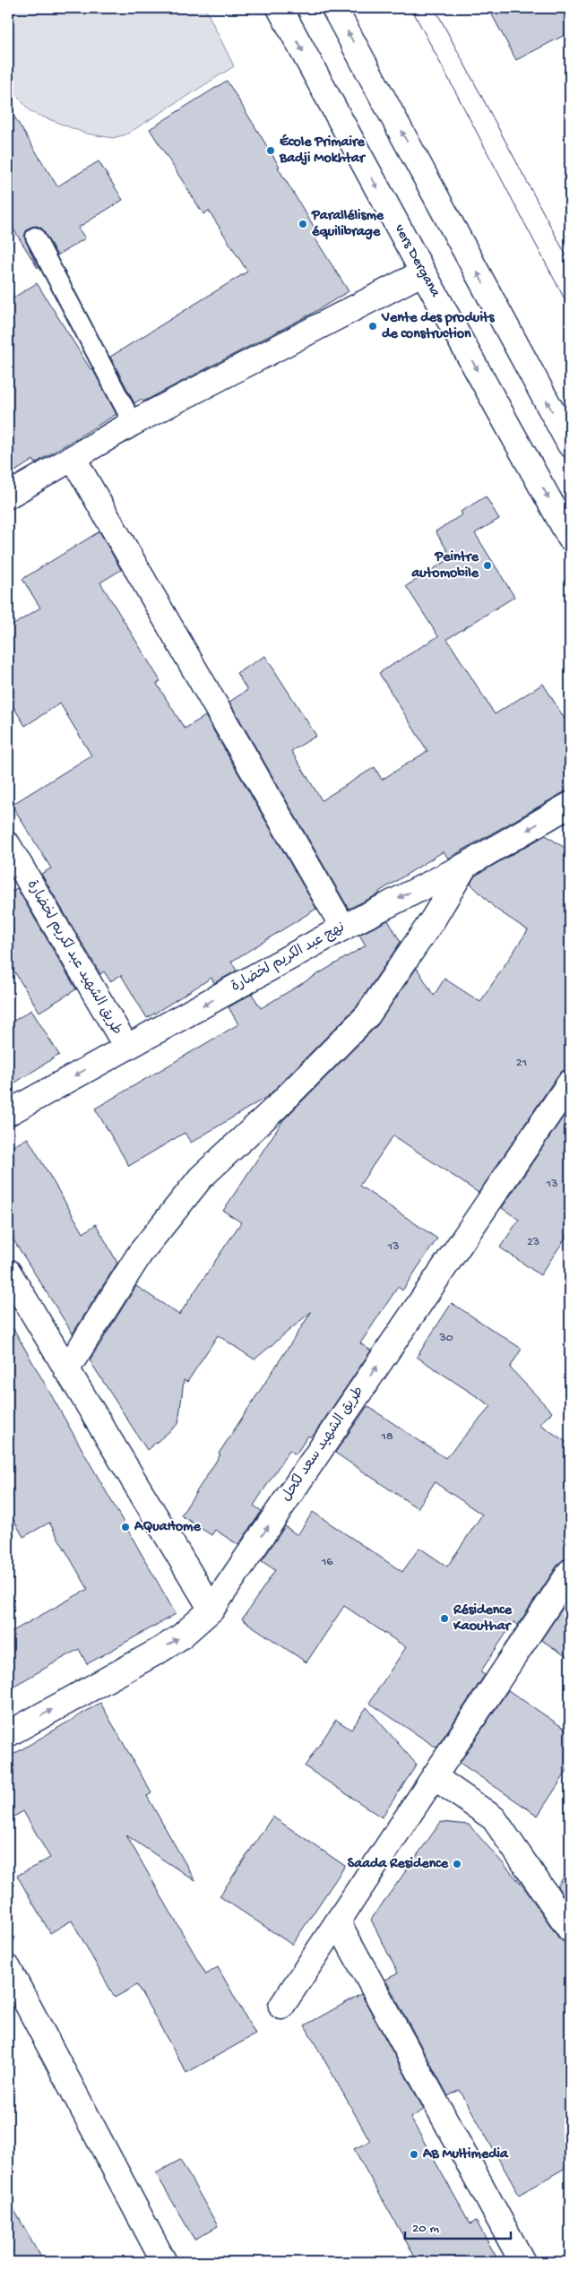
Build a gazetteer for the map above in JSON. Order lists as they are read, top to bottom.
{
  "streets": {
    "street": [
      "vers Dergana",
      "طريق الشهيد عبد لكريم لخضارة",
      "نهج عبد الكريم لخضارة",
      "طريق الشهيد سعد لكحل"
    ]
  },
  "crossings": [
    ["طريق الشهيد عبد لكريم لخضارة", "نهج عبد الكريم لخضارة"]
  ],
  "one_way": ["طريق الشهيد سعد لكحل"],
  "places": [
    "École Primaire Badji Mokhtar",
    "Parallélisme équilibrage",
    "Vente des produits de construction",
    "Peintre automobile",
    "AQuaHome",
    "Résidence Kaouthar",
    "Saada Residence",
    "AB Multimedia"
  ],
  "house_numbers": [
    "21",
    "13",
    "23",
    "13",
    "30",
    "18",
    "16"
  ],
  "scale_bar": "20 m"
}
